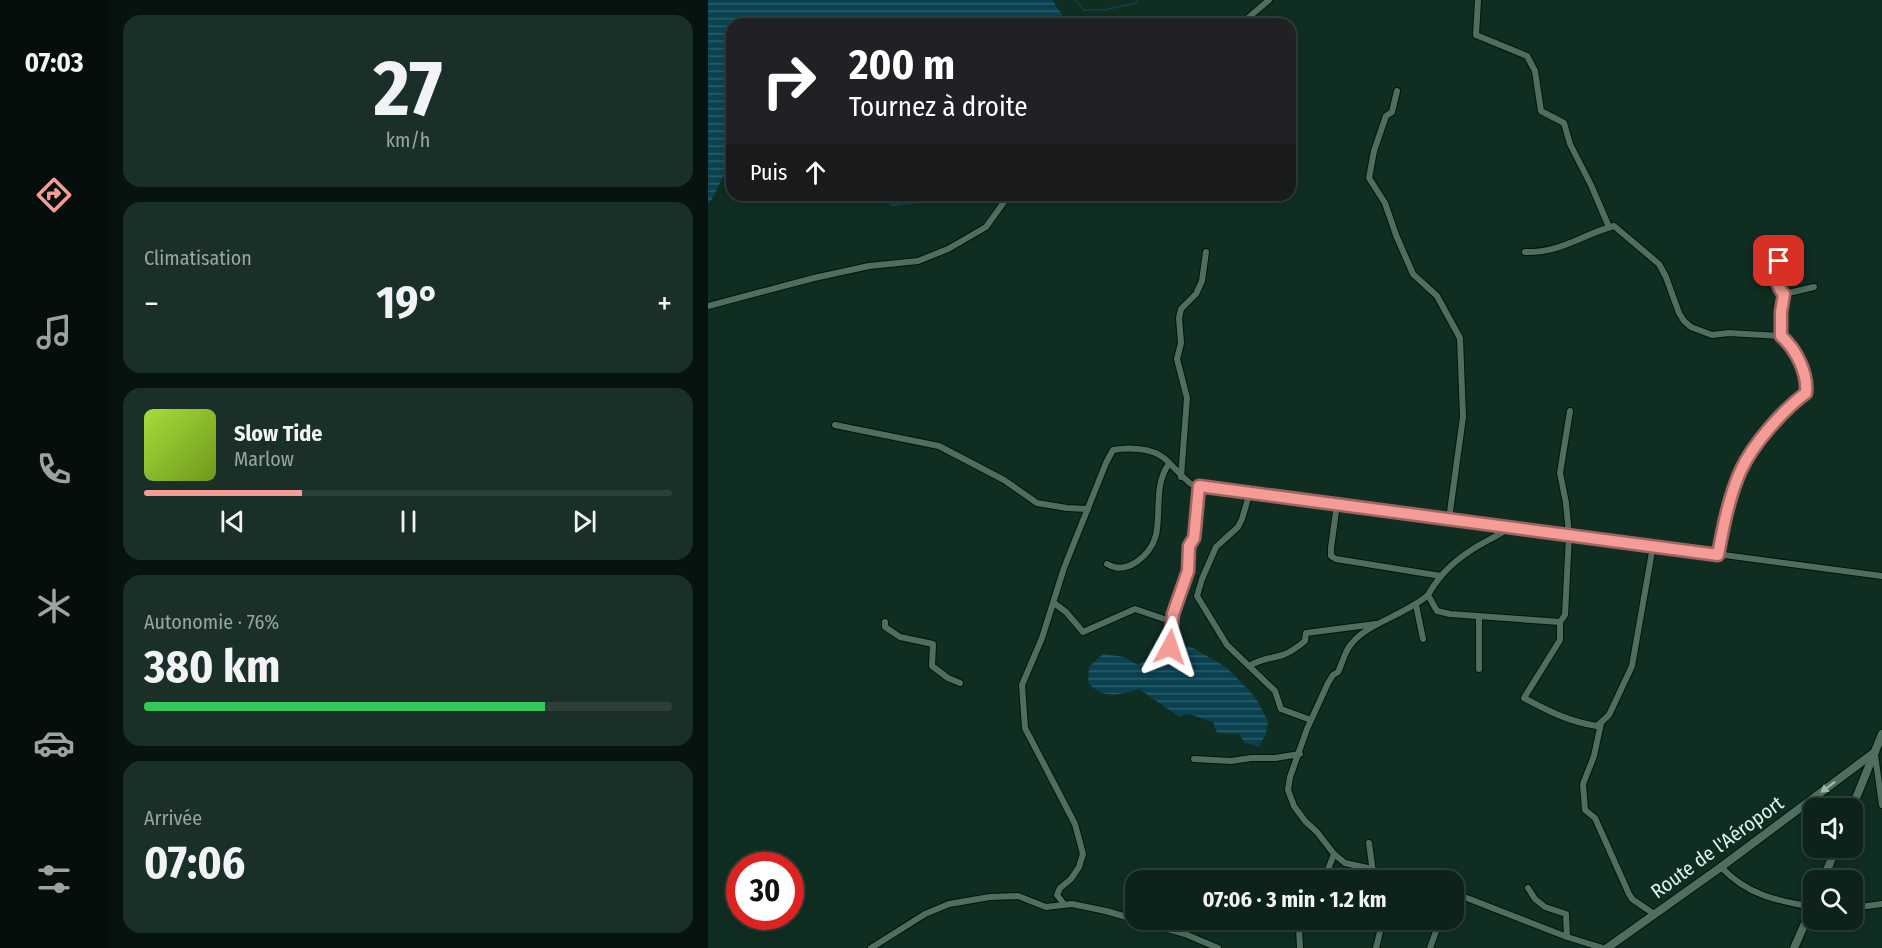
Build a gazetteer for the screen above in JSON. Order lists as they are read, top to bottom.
{
  "streets": {
    "main road": ["Route de l'Aéroport"]
  },
  "one_way": ["Route de l'Aéroport"],
  "page": {
    "tabs": "07:03",
    "tile": [
      ["27", "km/h"],
      "Climatisation",
      ["Autonomie · 76%", "380 km"],
      ["Arrivée", "07:06"]
    ],
    "turn": ["200 m", "Tournez à droite"],
    "then": "Puis",
    "heat": ["−", "19°", "+"],
    "song": ["Slow Tide", "Marlow"],
    "limit": "30",
    "trip": "07:06 · 3 min · 1.2 km"
  }
}
